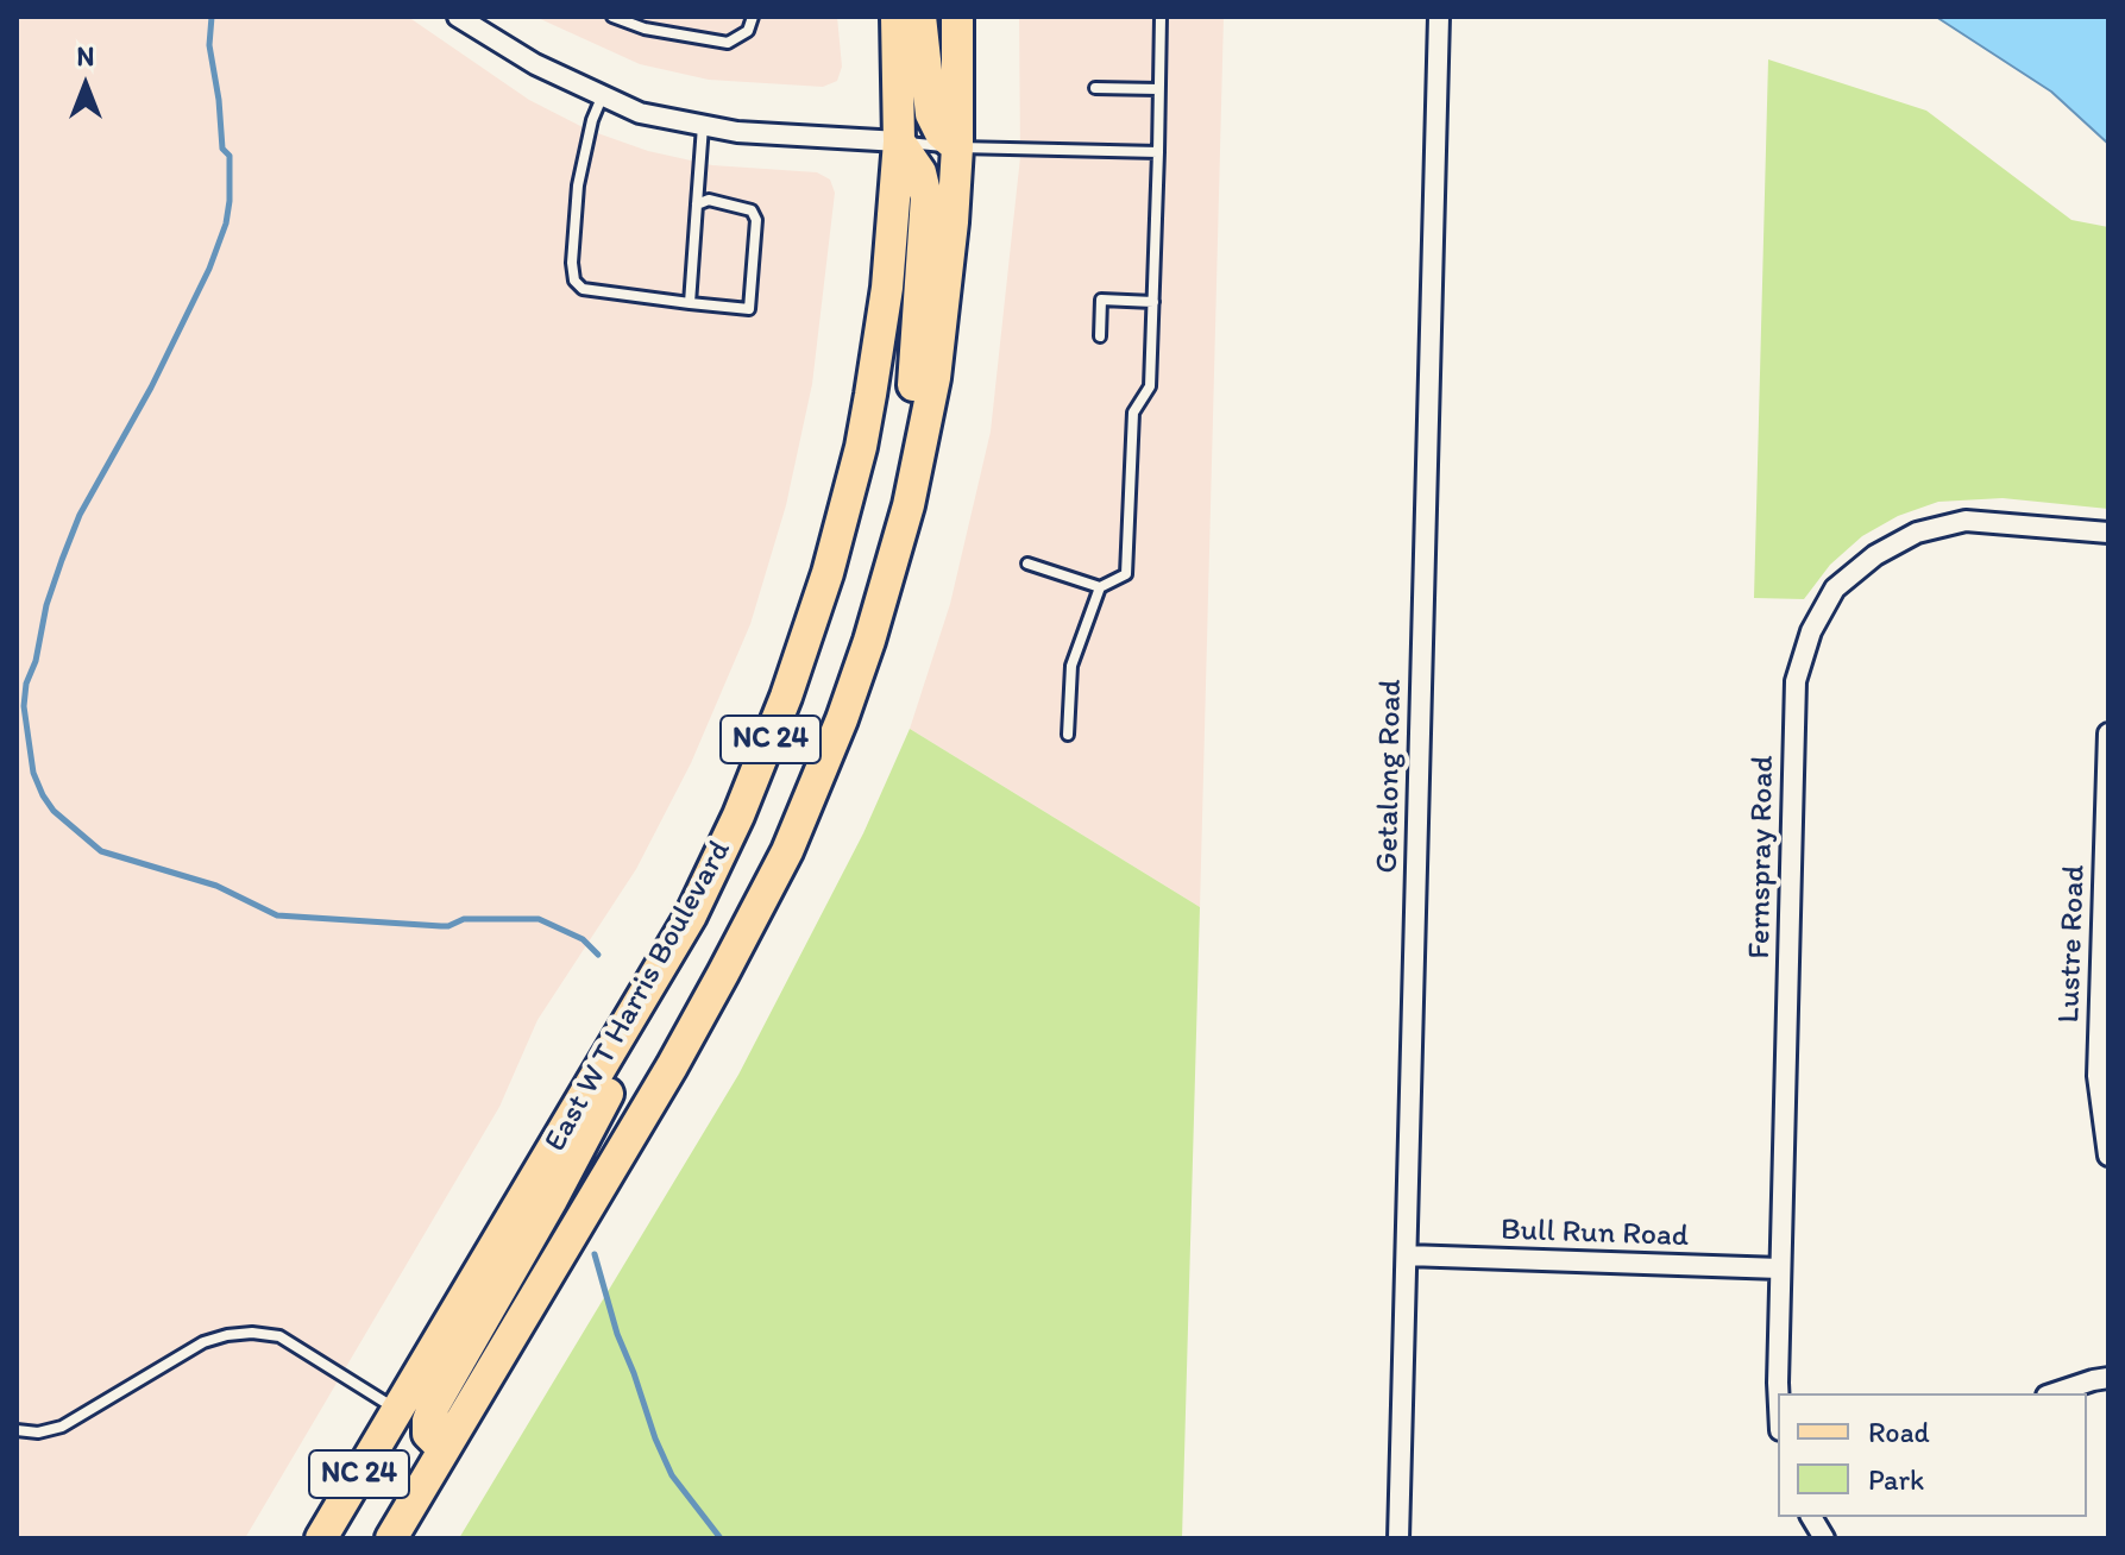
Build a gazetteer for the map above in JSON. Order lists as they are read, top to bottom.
{
  "streets": {
    "main road": ["NC 24", "East W T Harris Boulevard"],
    "street": [
      "Getalong Road",
      "Fernspray Road",
      "Lustre Road",
      "Bull Run Road"
    ]
  },
  "crossings": [
    ["Getalong Road", "Bull Run Road"],
    ["Fernspray Road", "Bull Run Road"]
  ],
  "legend": ["Road", "Park"],
  "north": "top"
}
